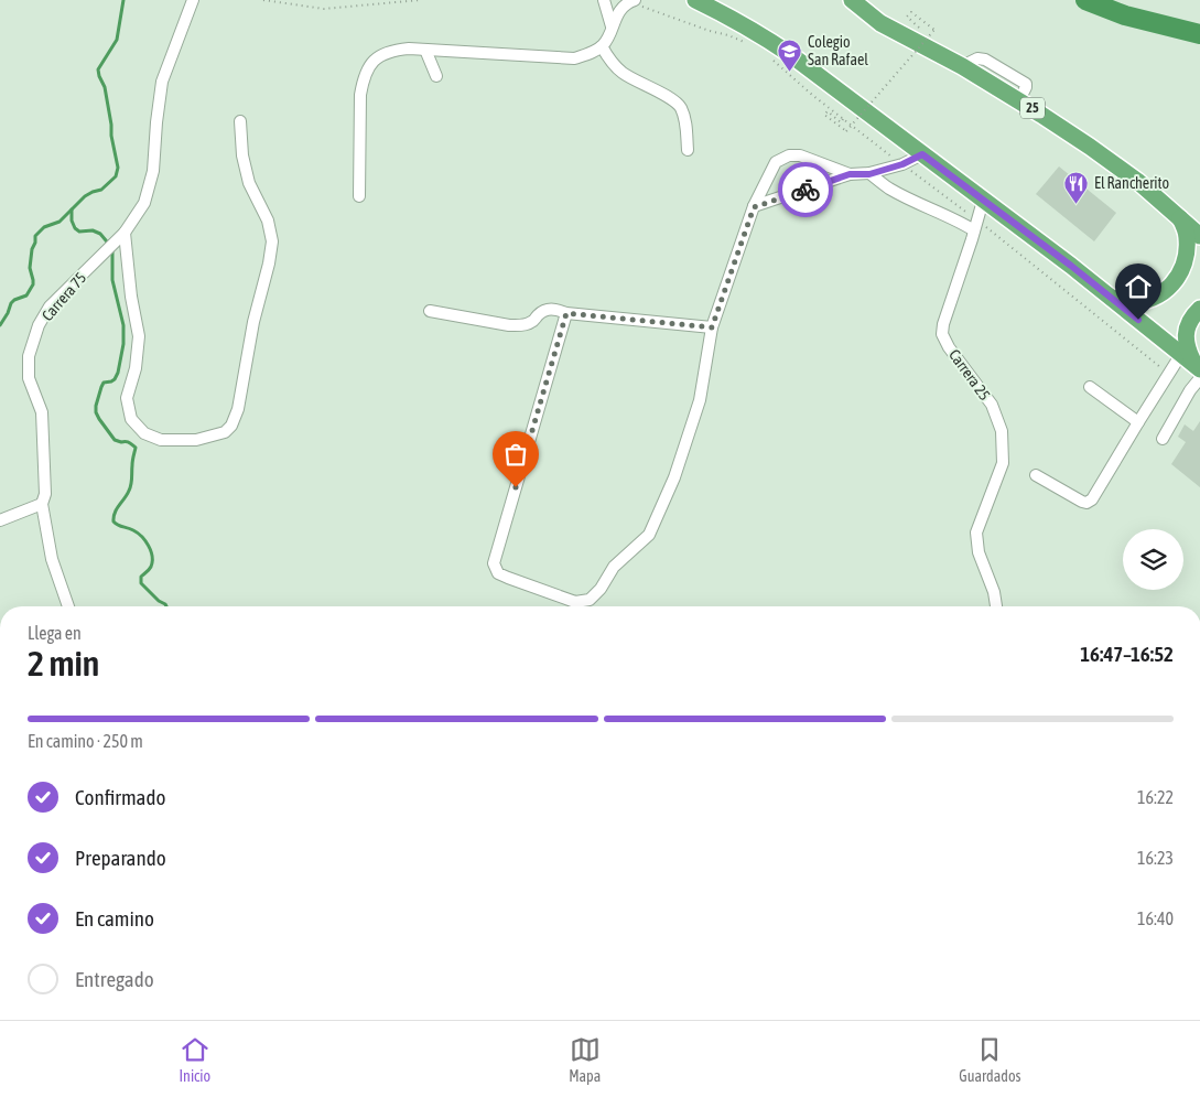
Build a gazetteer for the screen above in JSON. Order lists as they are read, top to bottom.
{
  "streets": {
    "highway": ["25"],
    "street": ["Carrera 75", "Carrera 25"]
  },
  "places": {
    "school or university": ["Colegio San Rafael"],
    "restaurant": ["El Rancherito"]
  },
  "page": {
    "heading": ["2 min", "Llega en", "16:47–16:52"],
    "bar": "En camino · 250 m",
    "list": [
      ["Confirmado", "16:22"],
      ["Preparando", "16:23"],
      ["En camino", "16:40"],
      "Entregado"
    ],
    "tabs": ["Inicio", "Mapa", "Guardados"]
  }
}
